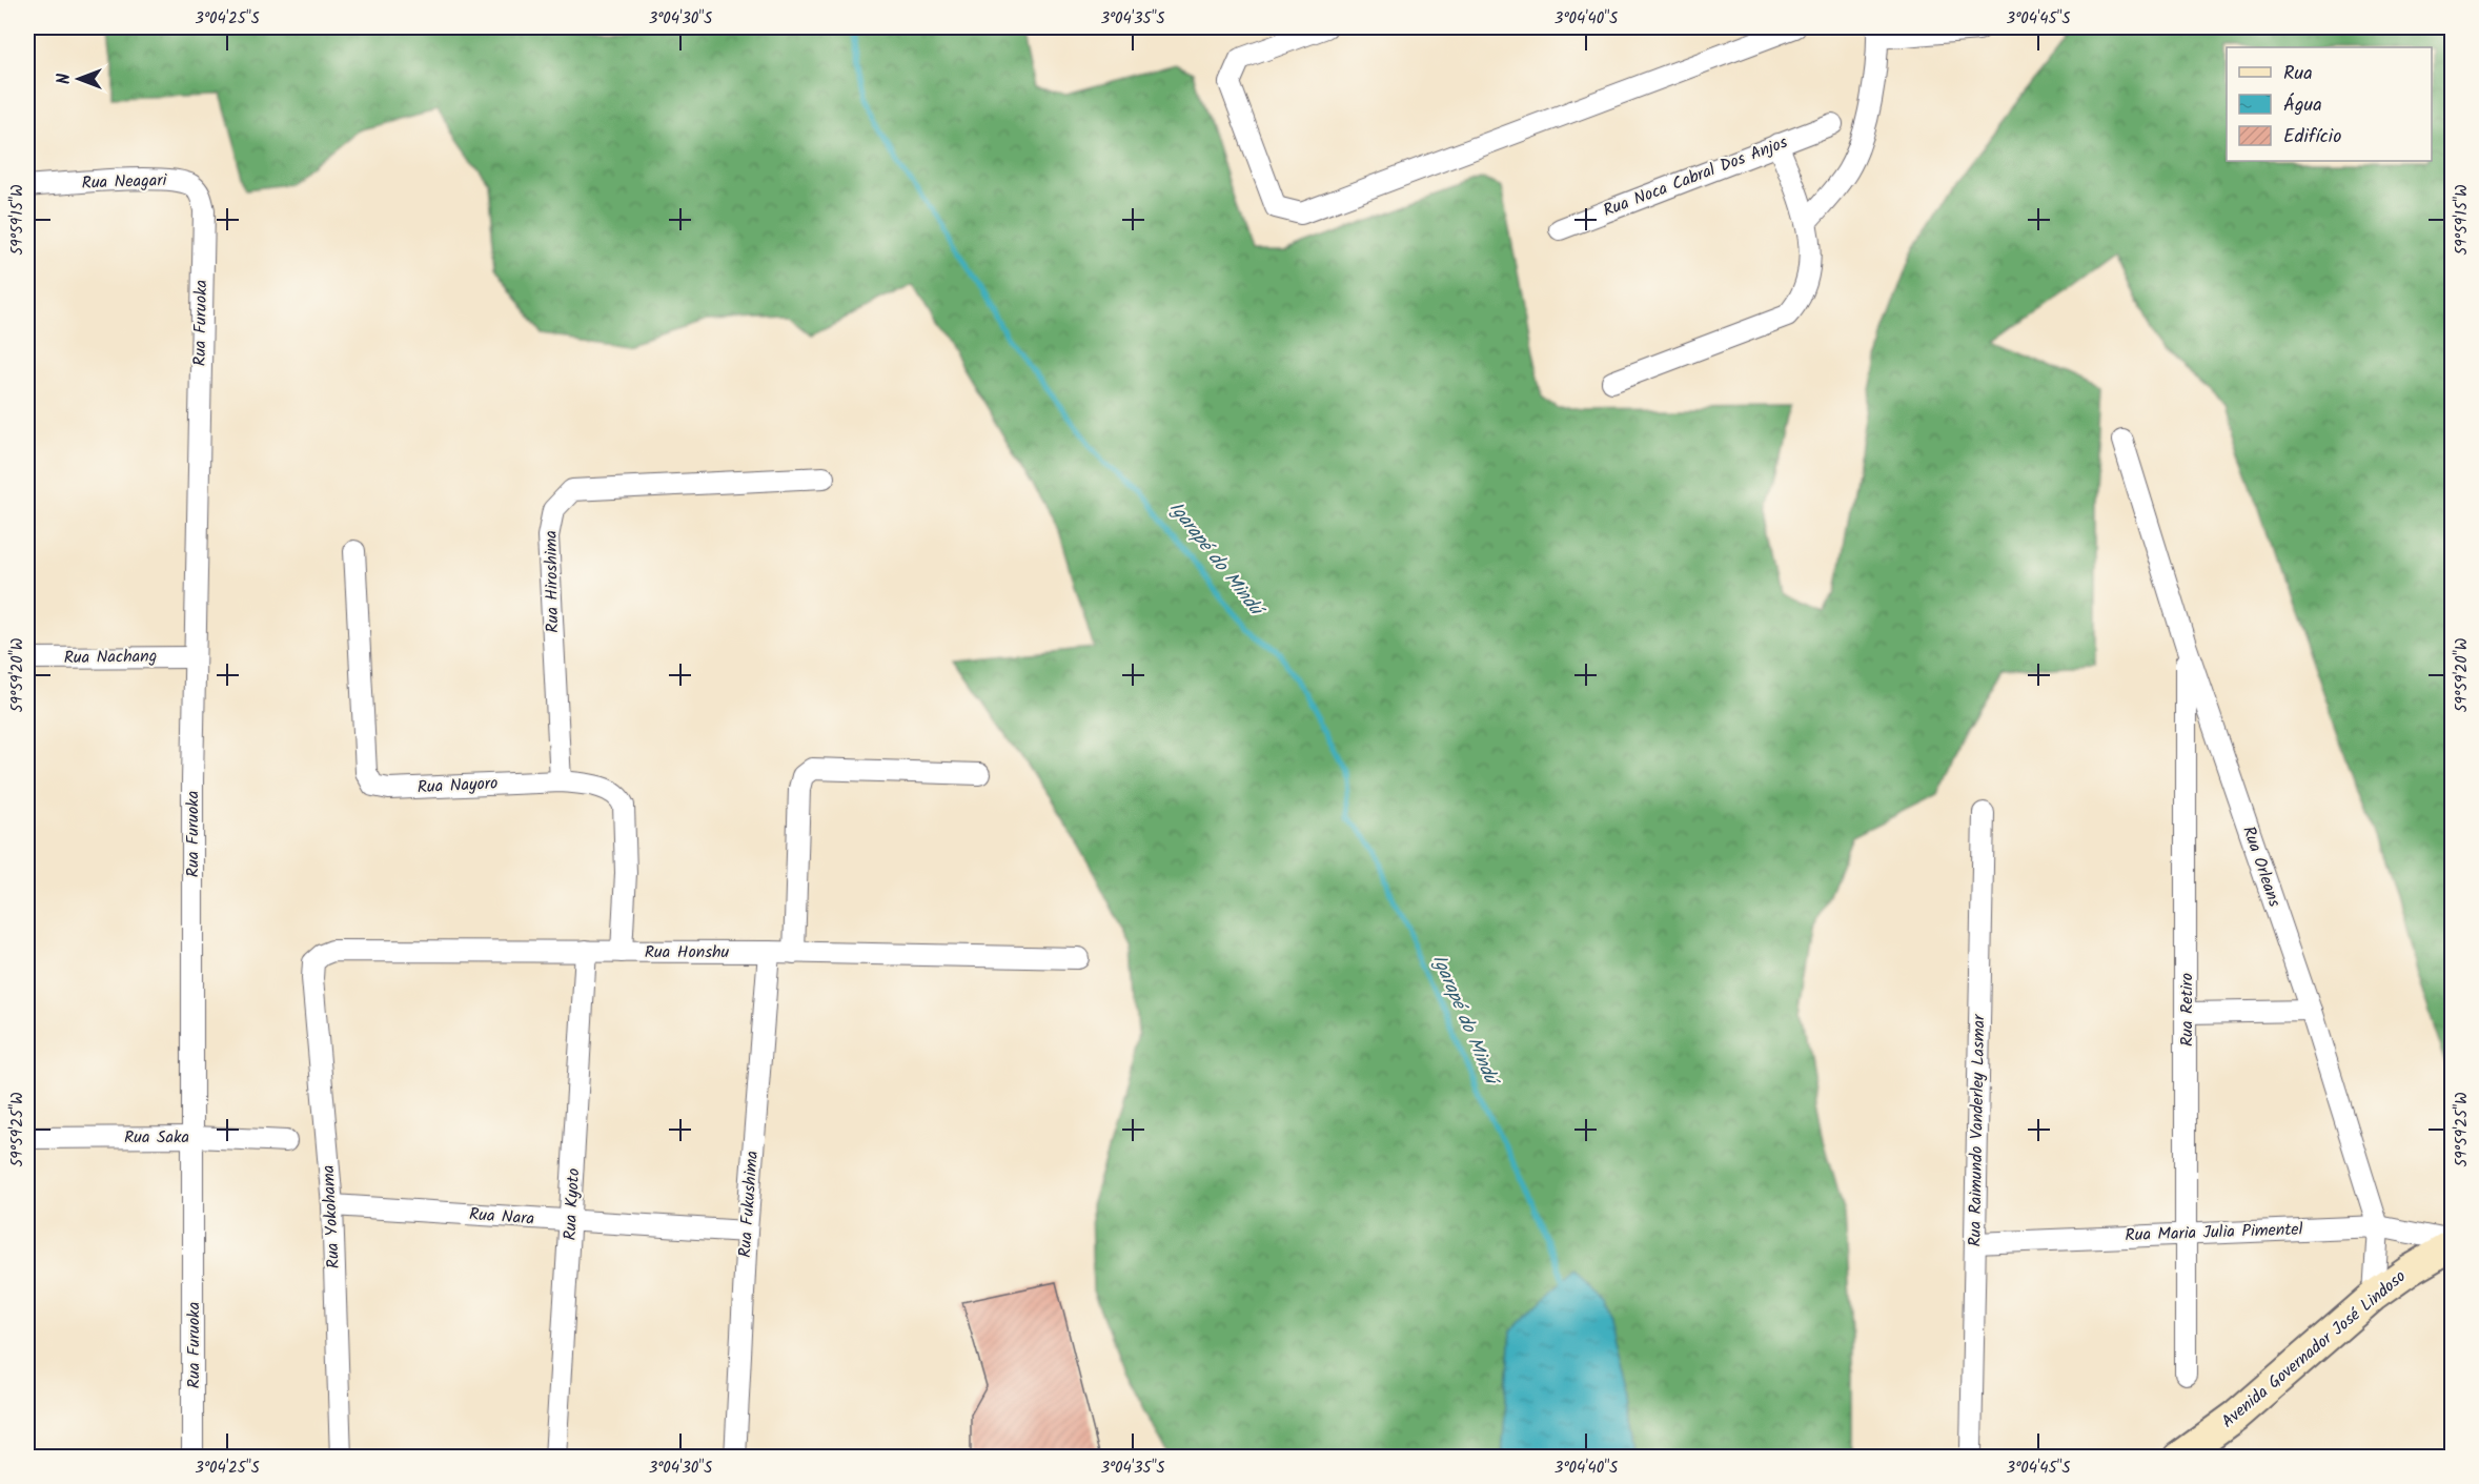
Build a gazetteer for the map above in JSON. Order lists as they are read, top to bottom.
{
  "streets": {
    "main road": ["Avenida Governador José Lindoso"],
    "street": [
      "Rua Noca Cabral Dos Anjos",
      "Rua Neagari",
      "Rua Furuoka",
      "Rua Hiroshima",
      "Rua Nachang",
      "Rua Nayoro",
      "Rua Orleans",
      "Rua Honshu",
      "Rua Retiro",
      "Rua Raimundo Vanderley Lasmar",
      "Rua Saka",
      "Rua Kyoto",
      "Rua Fukushima",
      "Rua Yokohama",
      "Rua Nara",
      "Rua Maria Julia Pimentel"
    ]
  },
  "crossings": [
    ["Rua Neagari", "Rua Furuoka"],
    ["Rua Furuoka", "Rua Nachang"],
    ["Rua Furuoka", "Rua Saka"],
    ["Rua Hiroshima", "Rua Nayoro"],
    ["Rua Nayoro", "Rua Honshu"],
    ["Rua Orleans", "Rua Retiro"],
    ["Rua Orleans", "Rua Maria Julia Pimentel"],
    ["Rua Orleans", "Avenida Governador José Lindoso"],
    ["Rua Honshu", "Rua Kyoto"],
    ["Rua Honshu", "Rua Fukushima"],
    ["Rua Honshu", "Rua Yokohama"],
    ["Rua Retiro", "Rua Maria Julia Pimentel"],
    ["Rua Raimundo Vanderley Lasmar", "Rua Maria Julia Pimentel"],
    ["Rua Kyoto", "Rua Nara"],
    ["Rua Fukushima", "Rua Nara"],
    ["Rua Yokohama", "Rua Nara"],
    ["Rua Maria Julia Pimentel", "Avenida Governador José Lindoso"]
  ],
  "water": ["Igarapé do Mindú"],
  "legend": ["Rua", "Água", "Edifício"],
  "north": "left",
  "coordinates": [
    "3°04'25\"S",
    "3°04'30\"S",
    "3°04'35\"S",
    "3°04'40\"S",
    "3°04'45\"S",
    "59°59'15\"W",
    "59°59'20\"W",
    "59°59'25\"W"
  ]
}
